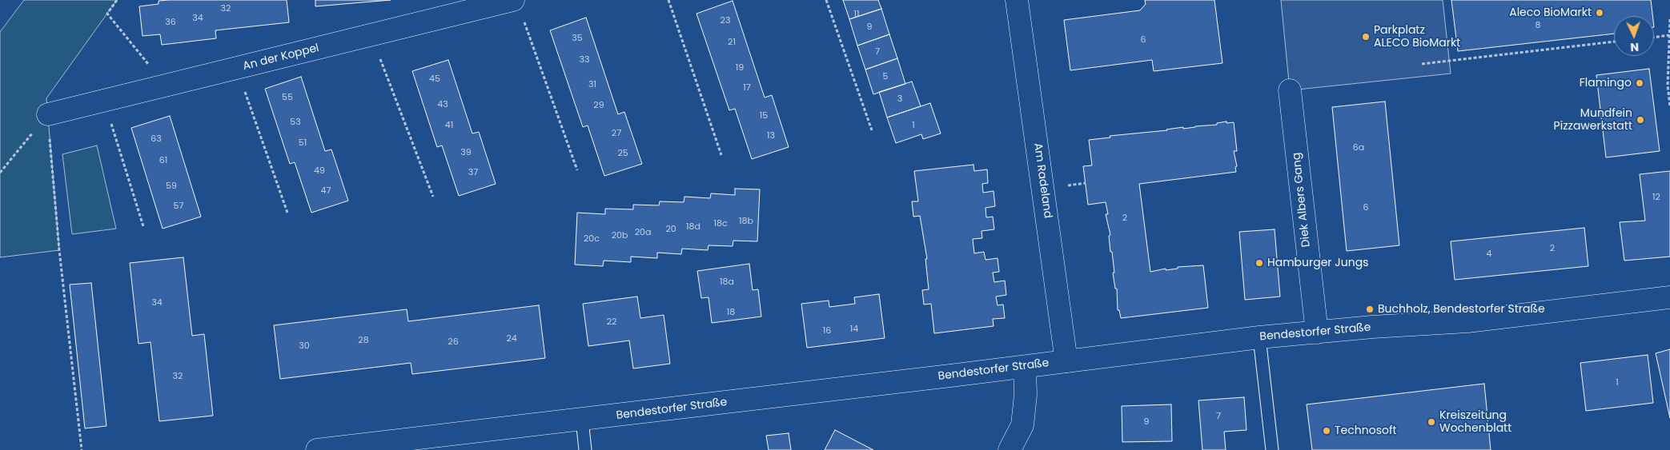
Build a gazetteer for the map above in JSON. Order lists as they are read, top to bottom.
{
  "streets": {
    "street": [
      "An der Koppel",
      "Am Radeland",
      "Diek Albers Gang",
      "Bendestorfer Straße"
    ]
  },
  "crossings": [
    ["Am Radeland", "Bendestorfer Straße"],
    ["Diek Albers Gang", "Bendestorfer Straße"]
  ],
  "places": [
    "Aleco BioMarkt",
    "Parkplatz ALECO BioMarkt",
    "Flamingo",
    "Mundfein Pizzawerkstatt",
    "Hamburger Jungs",
    "Buchholz, Bendestorfer Straße",
    "Kreiszeitung Wochenblatt",
    "Technosoft"
  ],
  "house_numbers": [
    "32",
    "11",
    "34",
    "23",
    "36",
    "8",
    "9",
    "35",
    "6",
    "21",
    "7",
    "33",
    "19",
    "5",
    "45",
    "31",
    "17",
    "55",
    "3",
    "43",
    "29",
    "15",
    "53",
    "41",
    "1",
    "27",
    "13",
    "63",
    "51",
    "6a",
    "39",
    "25",
    "61",
    "49",
    "37",
    "59",
    "47",
    "12",
    "57",
    "6",
    "2",
    "18b",
    "18c",
    "18d",
    "20",
    "20a",
    "20b",
    "20c",
    "2",
    "4",
    "18a",
    "34",
    "18",
    "22",
    "14",
    "16",
    "24",
    "28",
    "26",
    "30",
    "32",
    "1",
    "7",
    "9"
  ],
  "north": "bottom"
}
